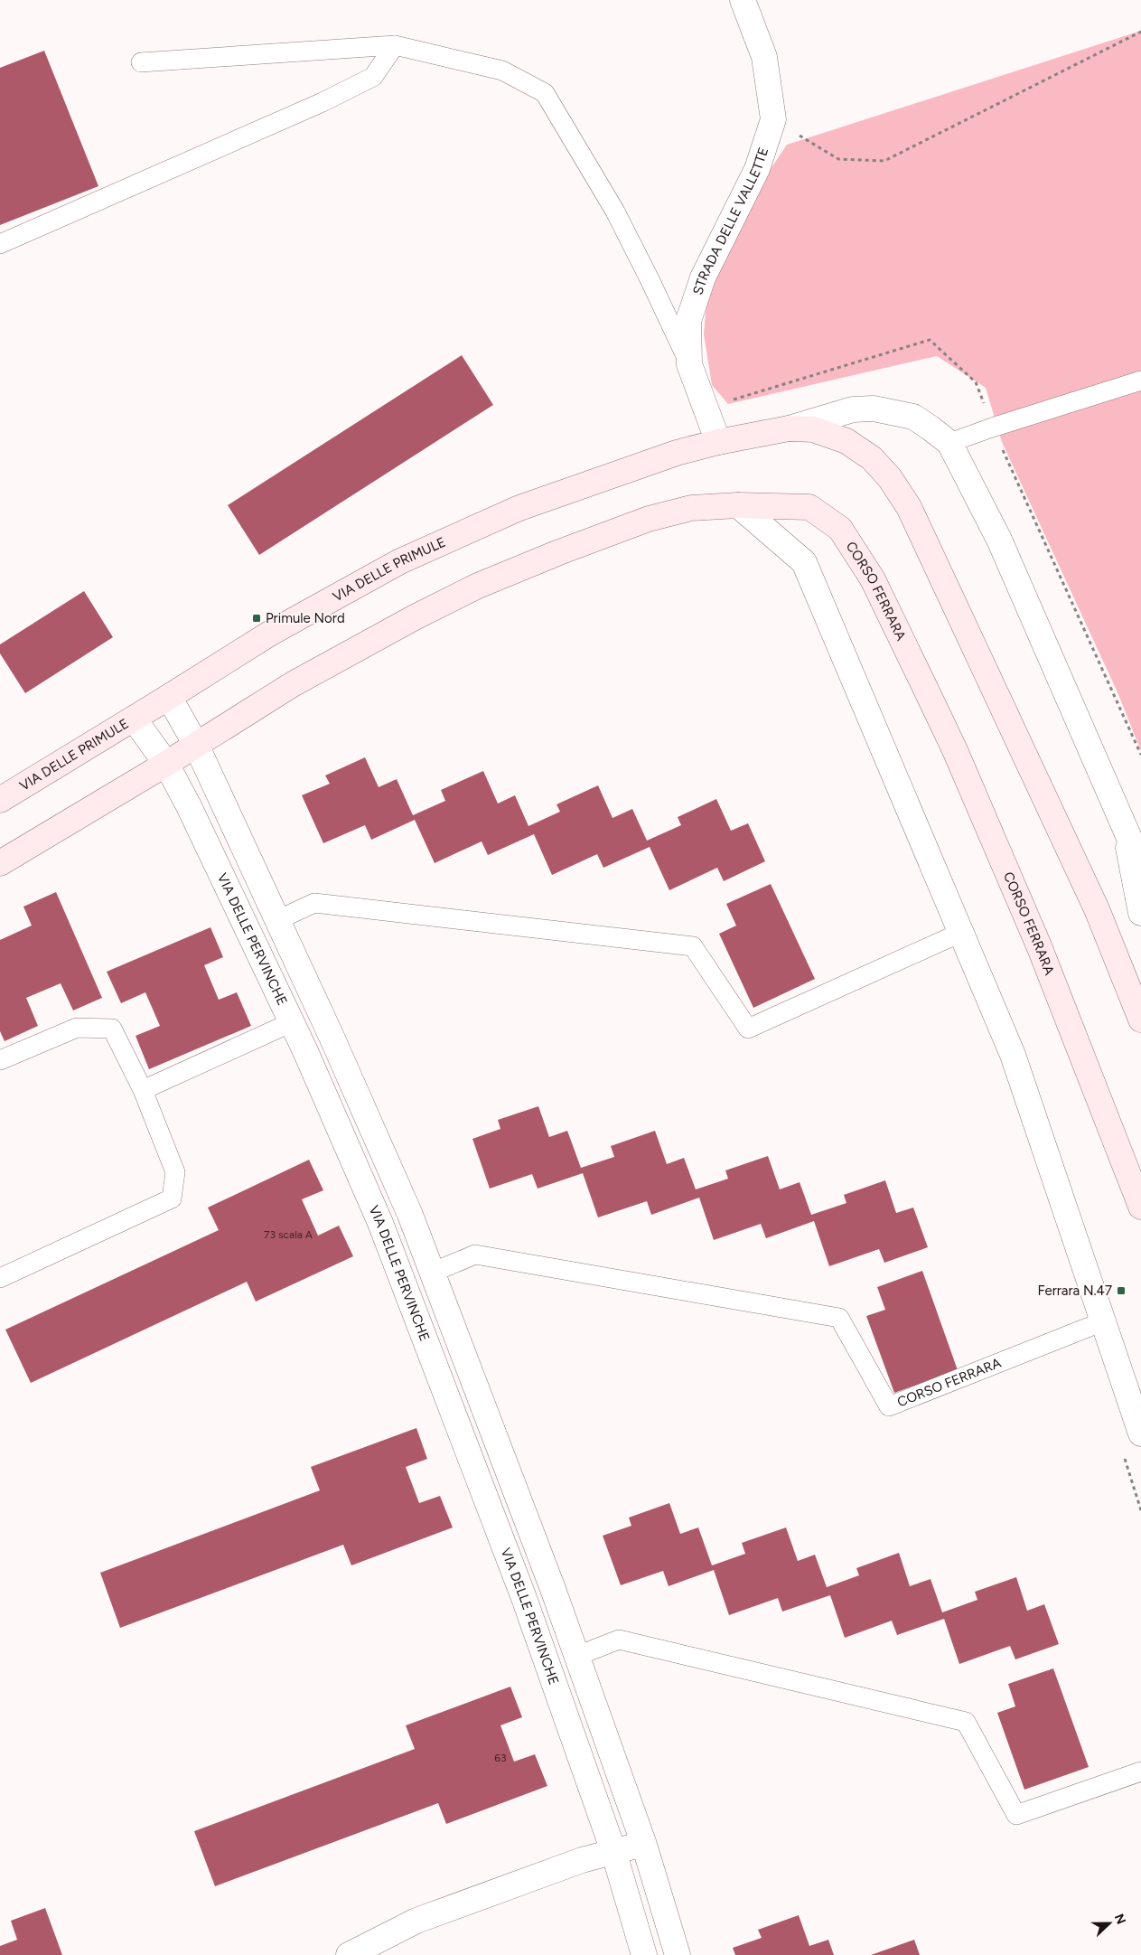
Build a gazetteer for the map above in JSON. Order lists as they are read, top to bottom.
{
  "streets": {
    "main road": ["VIA DELLE PRIMULE", "CORSO FERRARA"],
    "street": ["STRADA DELLE VALLETTE", "VIA DELLE PERVINCHE"]
  },
  "crossings": [
    ["STRADA DELLE VALLETTE", "VIA DELLE PRIMULE"],
    ["VIA DELLE PRIMULE", "VIA DELLE PERVINCHE"]
  ],
  "places": {
    "transit": ["Primule Nord", "Ferrara N.47"]
  },
  "house_numbers": ["73 scala A", "63"],
  "north": "right"
}
